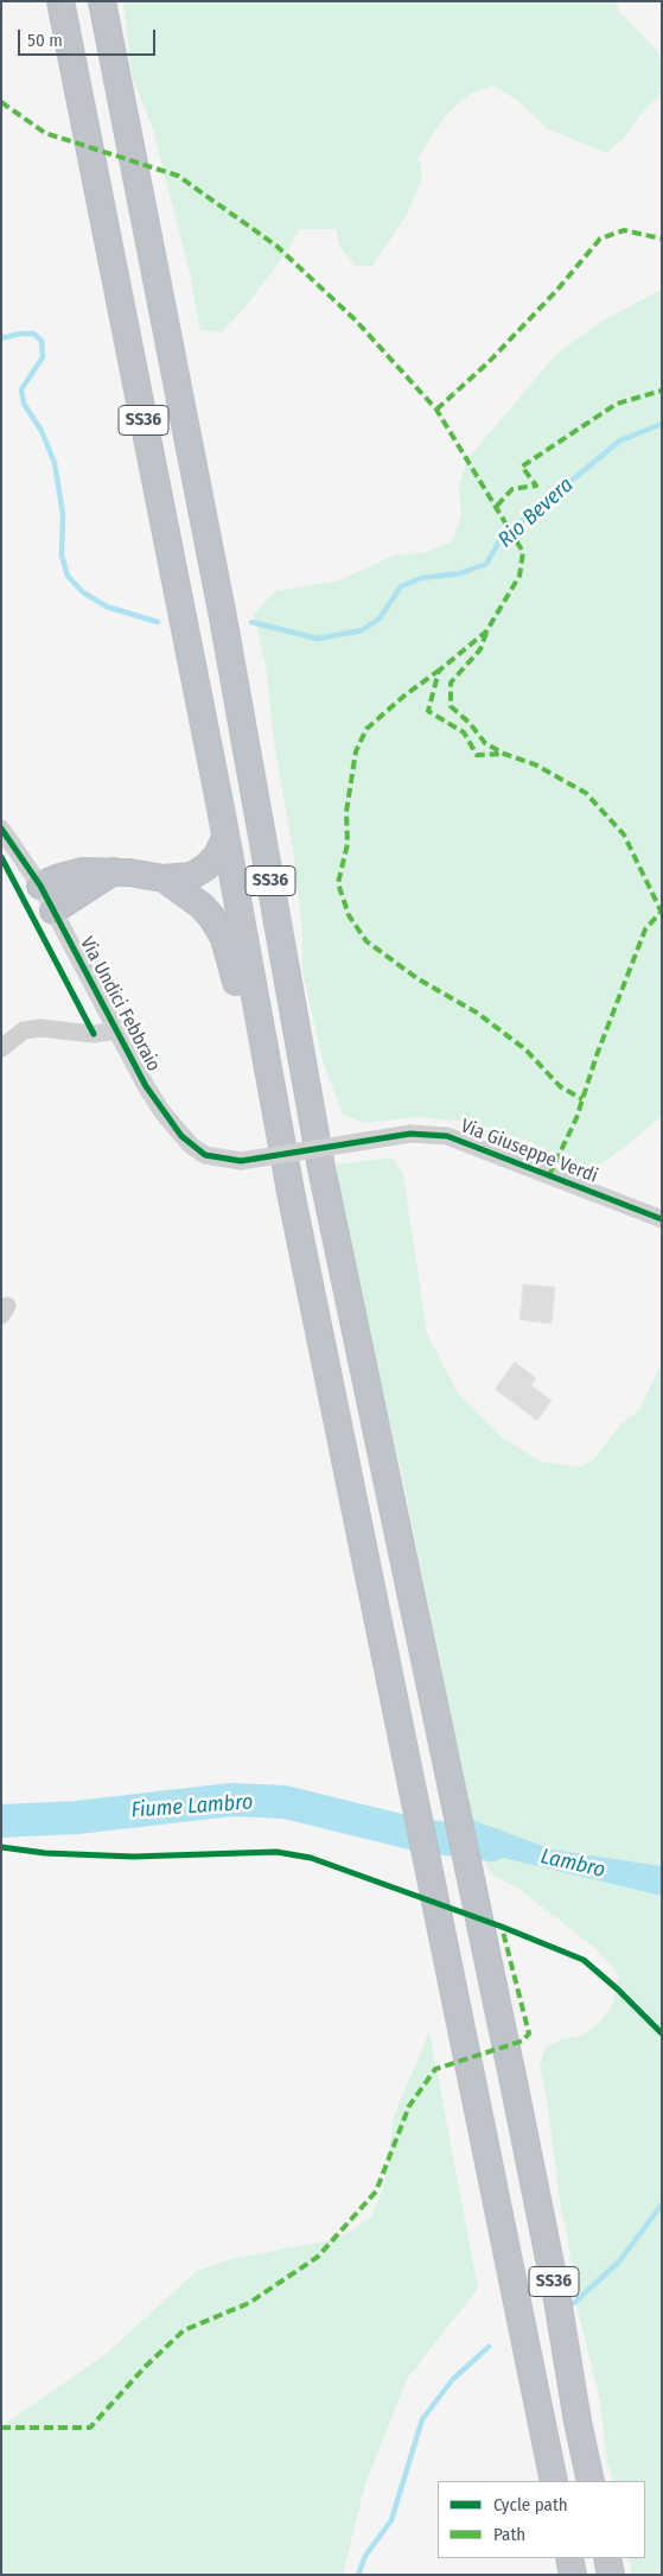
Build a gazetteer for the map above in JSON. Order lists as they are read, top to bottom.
{
  "streets": {
    "highway": ["SS36"],
    "street": ["Via Undici Febbraio", "Via Giuseppe Verdi"]
  },
  "crossings": [
    ["Via Undici Febbraio", "Via Giuseppe Verdi"]
  ],
  "water": ["Rio Bevera", "Fiume Lambro", "Lambro"],
  "legend": ["Cycle path", "Path"],
  "scale_bar": "50 m"
}
